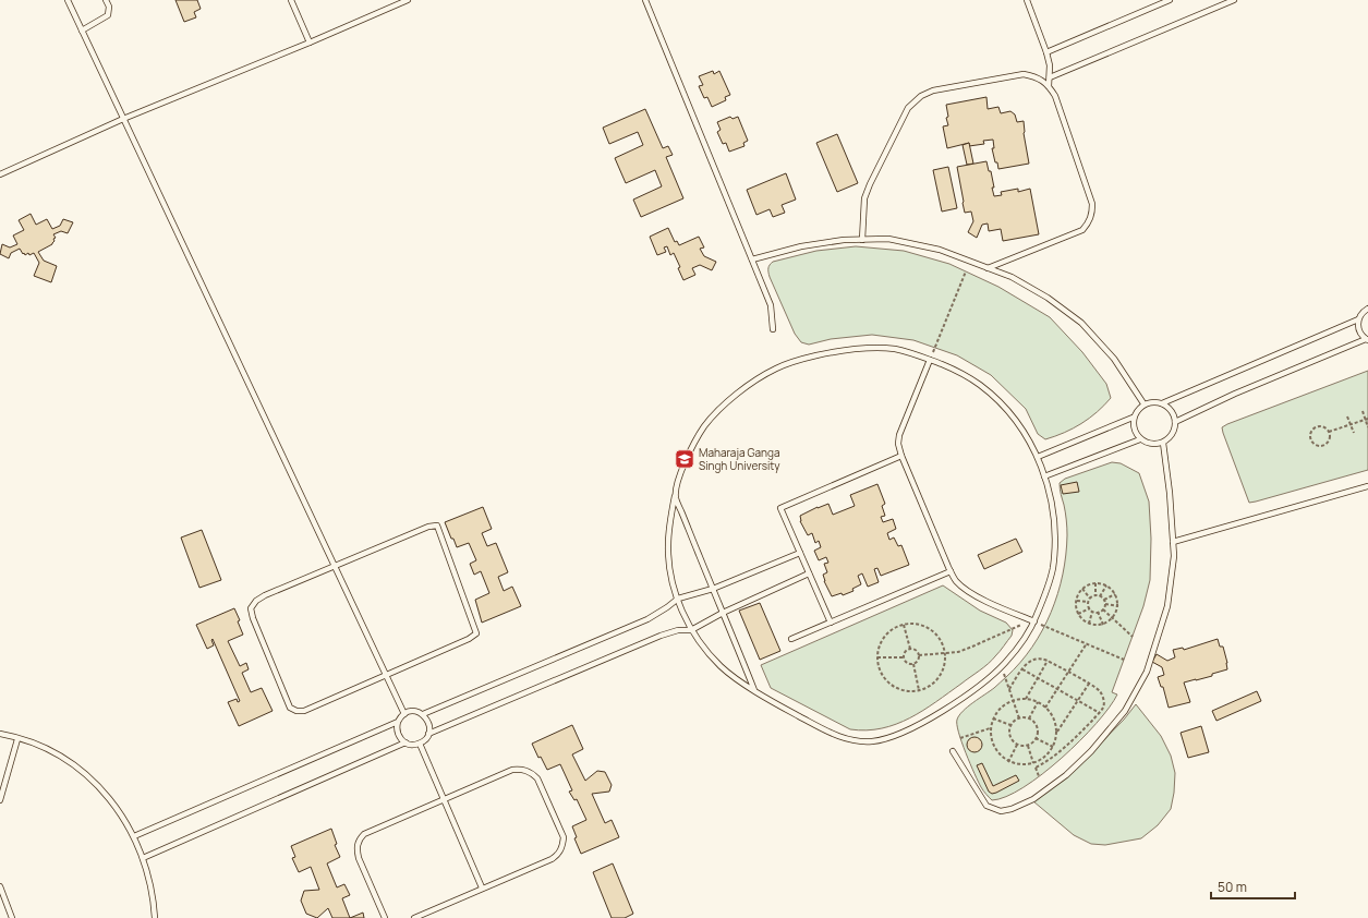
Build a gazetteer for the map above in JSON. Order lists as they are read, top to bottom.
{
  "places": {
    "school or university": ["Maharaja Ganga Singh University"]
  },
  "scale_bar": "50 m"
}
